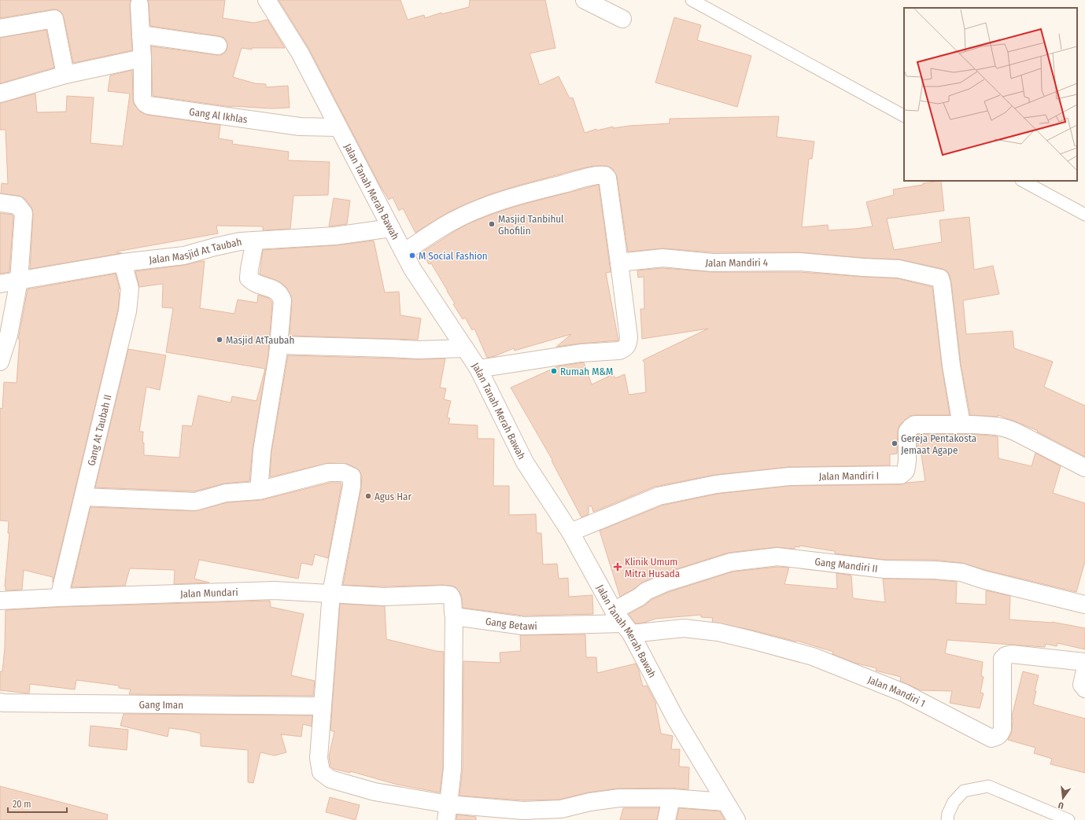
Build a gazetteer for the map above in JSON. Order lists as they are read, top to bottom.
{
  "streets": {
    "street": [
      "Gang Al Ikhlas",
      "Jalan Tanah Merah Bawah",
      "Jalan Masjid At Taubah",
      "Jalan Mandiri 4",
      "Gang At Taubah II",
      "Jalan Mandiri I",
      "Gang Mandiri II",
      "Jalan Mundari",
      "Gang Betawi",
      "Jalan Mandiri 1",
      "Gang Iman"
    ]
  },
  "crossings": [
    ["Gang Al Ikhlas", "Jalan Tanah Merah Bawah"],
    ["Jalan Tanah Merah Bawah", "Jalan Masjid At Taubah"],
    ["Jalan Tanah Merah Bawah", "Jalan Mandiri I"],
    ["Jalan Tanah Merah Bawah", "Gang Mandiri II"],
    ["Jalan Tanah Merah Bawah", "Gang Betawi"],
    ["Jalan Tanah Merah Bawah", "Jalan Mandiri 1"],
    ["Jalan Masjid At Taubah", "Gang At Taubah II"],
    ["Jalan Mandiri 4", "Jalan Mandiri I"],
    ["Gang At Taubah II", "Jalan Mundari"],
    ["Gang Mandiri II", "Gang Betawi"],
    ["Gang Mandiri II", "Jalan Mandiri 1"],
    ["Jalan Mundari", "Gang Betawi"],
    ["Gang Betawi", "Jalan Mandiri 1"]
  ],
  "places": {
    "other": [
      "Masjid Tanbihul Ghofilin",
      "M Social Fashion",
      "Masjid AtTaubah",
      "Rumah M&M",
      "Gereja Pentakosta Jemaat Agape",
      "Agus Har"
    ],
    "health": ["Klinik Umum Mitra Husada"]
  },
  "scale_bar": "20 m",
  "north": "bottom"
}
